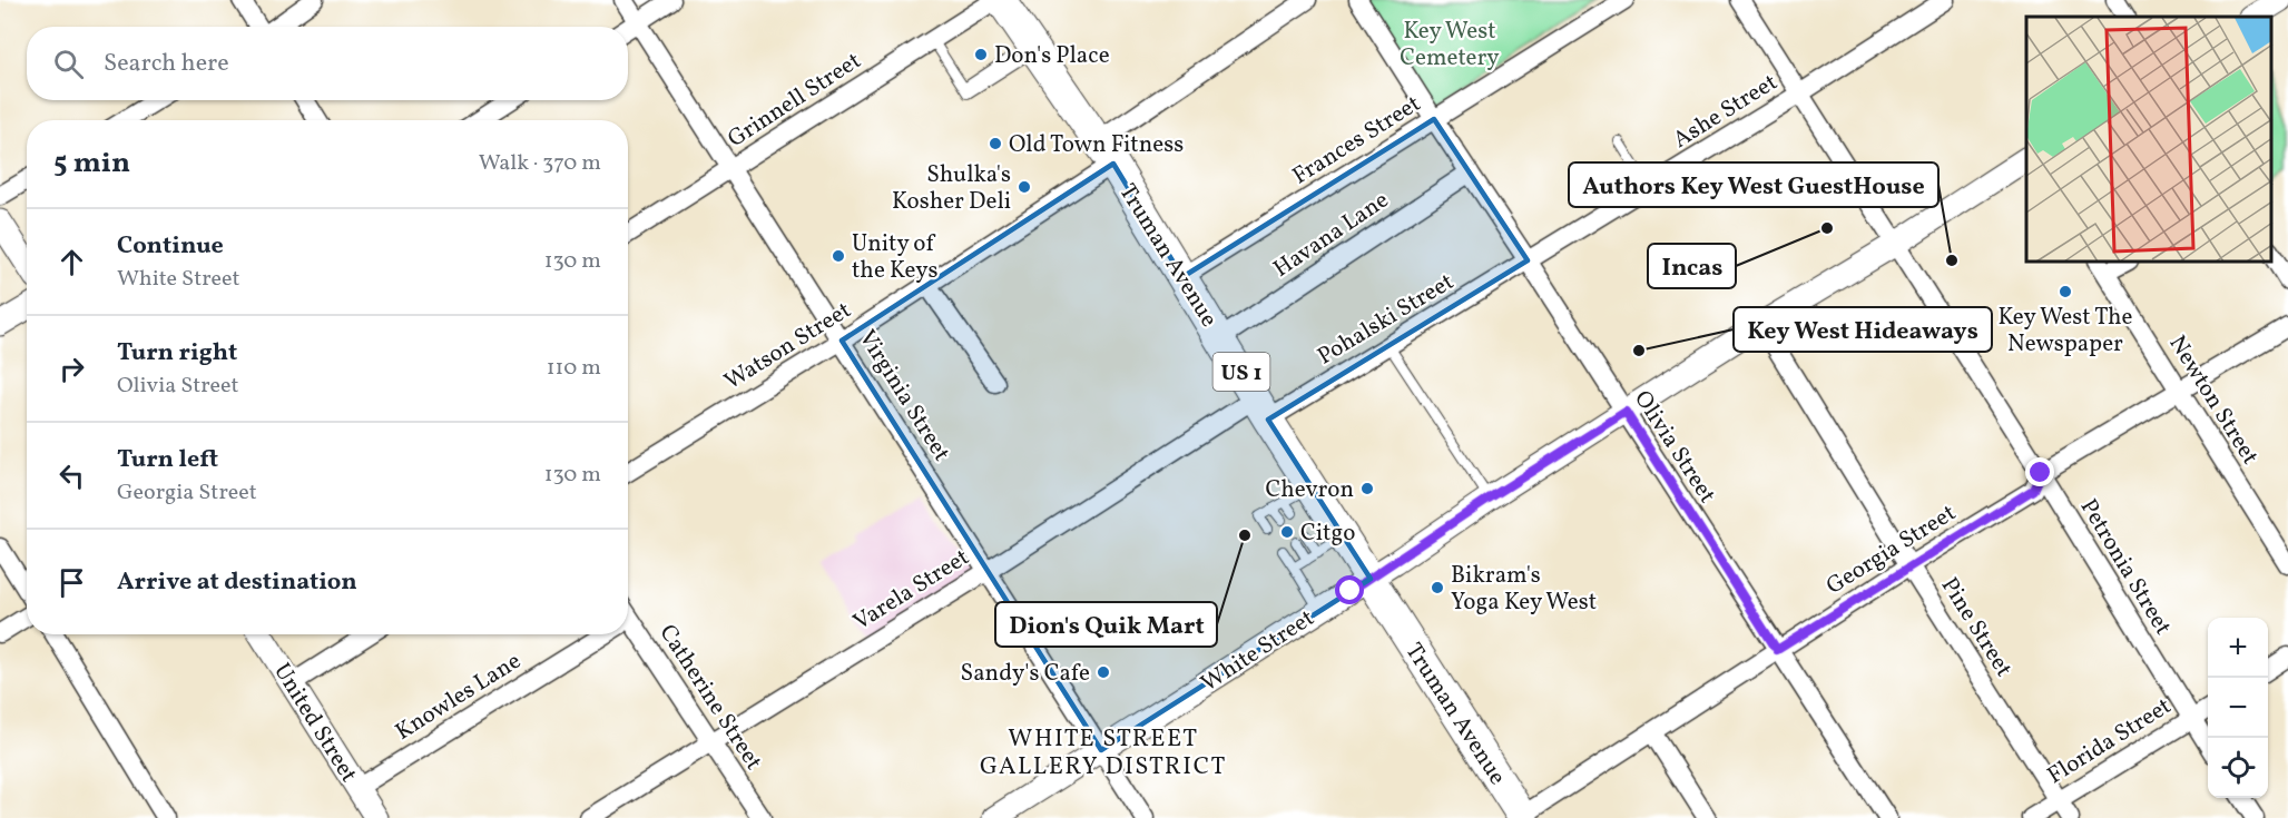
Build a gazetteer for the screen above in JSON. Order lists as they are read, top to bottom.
{
  "streets": {
    "main road": ["Truman Avenue", "US 1"],
    "street": [
      "Grinnell Street",
      "Ashe Street",
      "Frances Street",
      "Havana Lane",
      "Pohalski Street",
      "Watson Street",
      "Virginia Street",
      "Newton Street",
      "Olivia Street",
      "Georgia Street",
      "Petronia Street",
      "Varela Street",
      "Pine Street",
      "White Street",
      "Knowles Lane",
      "Catherine Street",
      "United Street",
      "Florida Street"
    ]
  },
  "crossings": [
    ["Grinnell Street", "Virginia Street"],
    ["Ashe Street", "Pohalski Street"],
    ["Ashe Street", "Olivia Street"],
    ["Ashe Street", "Petronia Street"],
    ["Frances Street", "Truman Avenue"],
    ["Frances Street", "Olivia Street"],
    ["Havana Lane", "Truman Avenue"],
    ["Havana Lane", "Olivia Street"],
    ["Truman Avenue", "Pohalski Street"],
    ["Truman Avenue", "Watson Street"],
    ["Truman Avenue", "Georgia Street"],
    ["Truman Avenue", "Varela Street"],
    ["Truman Avenue", "White Street"],
    ["Pohalski Street", "Olivia Street"],
    ["Pohalski Street", "Varela Street"],
    ["Watson Street", "Virginia Street"],
    ["Virginia Street", "Varela Street"],
    ["Virginia Street", "White Street"],
    ["Newton Street", "Georgia Street"],
    ["Olivia Street", "Georgia Street"],
    ["Olivia Street", "White Street"],
    ["Georgia Street", "Petronia Street"],
    ["Georgia Street", "Pine Street"],
    ["Petronia Street", "White Street"],
    ["Petronia Street", "Florida Street"],
    ["Varela Street", "Catherine Street"],
    ["Pine Street", "White Street"],
    ["Pine Street", "Florida Street"],
    ["Knowles Lane", "United Street"]
  ],
  "districts": ["WHITE STREET GALLERY DISTRICT"],
  "parks": ["Key West Cemetery"],
  "places": [
    "Don's Place",
    "Old Town Fitness",
    "Shulka's Kosher Deli",
    "Incas",
    "Unity of the Keys",
    "Authors Key West GuestHouse",
    "Key West The Newspaper",
    "Key West Hideaways",
    "Chevron",
    "Citgo",
    "Dion's Quik Mart",
    "Bikram's Yoga Key West",
    "Sandy's Cafe"
  ],
  "page": {
    "search": "Search here",
    "heading": ["5 min", "Walk · 370 m"],
    "list": [
      ["Continue", "White Street", "130 m"],
      ["Turn right", "Olivia Street", "110 m"],
      ["Turn left", "Georgia Street", "130 m"],
      "Arrive at destination"
    ],
    "map_buttons": ["+", "−"]
  }
}
